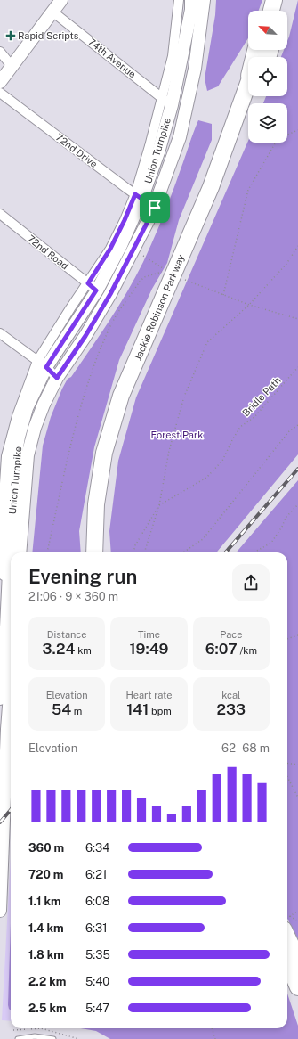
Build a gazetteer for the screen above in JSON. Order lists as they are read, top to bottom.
{
  "streets": {
    "highway": ["Jackie Robinson Parkway"],
    "main road": ["Union Turnpike"],
    "street": ["74th Avenue", "72nd Drive", "72nd Road"],
    "path": ["Bridle Path"]
  },
  "crossings": [
    ["74th Avenue", "Union Turnpike"],
    ["72nd Drive", "Union Turnpike"],
    ["Union Turnpike", "72nd Road"]
  ],
  "parks": ["Forest Park"],
  "places": {
    "health": ["Rapid Scripts"]
  },
  "north": "top left",
  "page": {
    "heading": ["Evening run", "21:06 · 9 × 360 m"],
    "stats": [
      ["Distance", "3.24 km"],
      ["Time", "19:49"],
      ["Pace", "6:07 /km"],
      ["Elevation", "54 m"],
      ["Heart rate", "141 bpm"],
      ["kcal", "233"]
    ],
    "chart": ["Elevation", "62–68 m"],
    "list": [
      {
        "name": "360 m",
        "note": "6:34"
      },
      {
        "name": "720 m",
        "note": "6:21"
      },
      {
        "name": "1.1 km",
        "note": "6:08"
      },
      {
        "name": "1.4 km",
        "note": "6:31"
      },
      {
        "name": "1.8 km",
        "note": "5:35"
      },
      {
        "name": "2.2 km",
        "note": "5:40"
      },
      {
        "name": "2.5 km",
        "note": "5:47"
      }
    ]
  }
}
